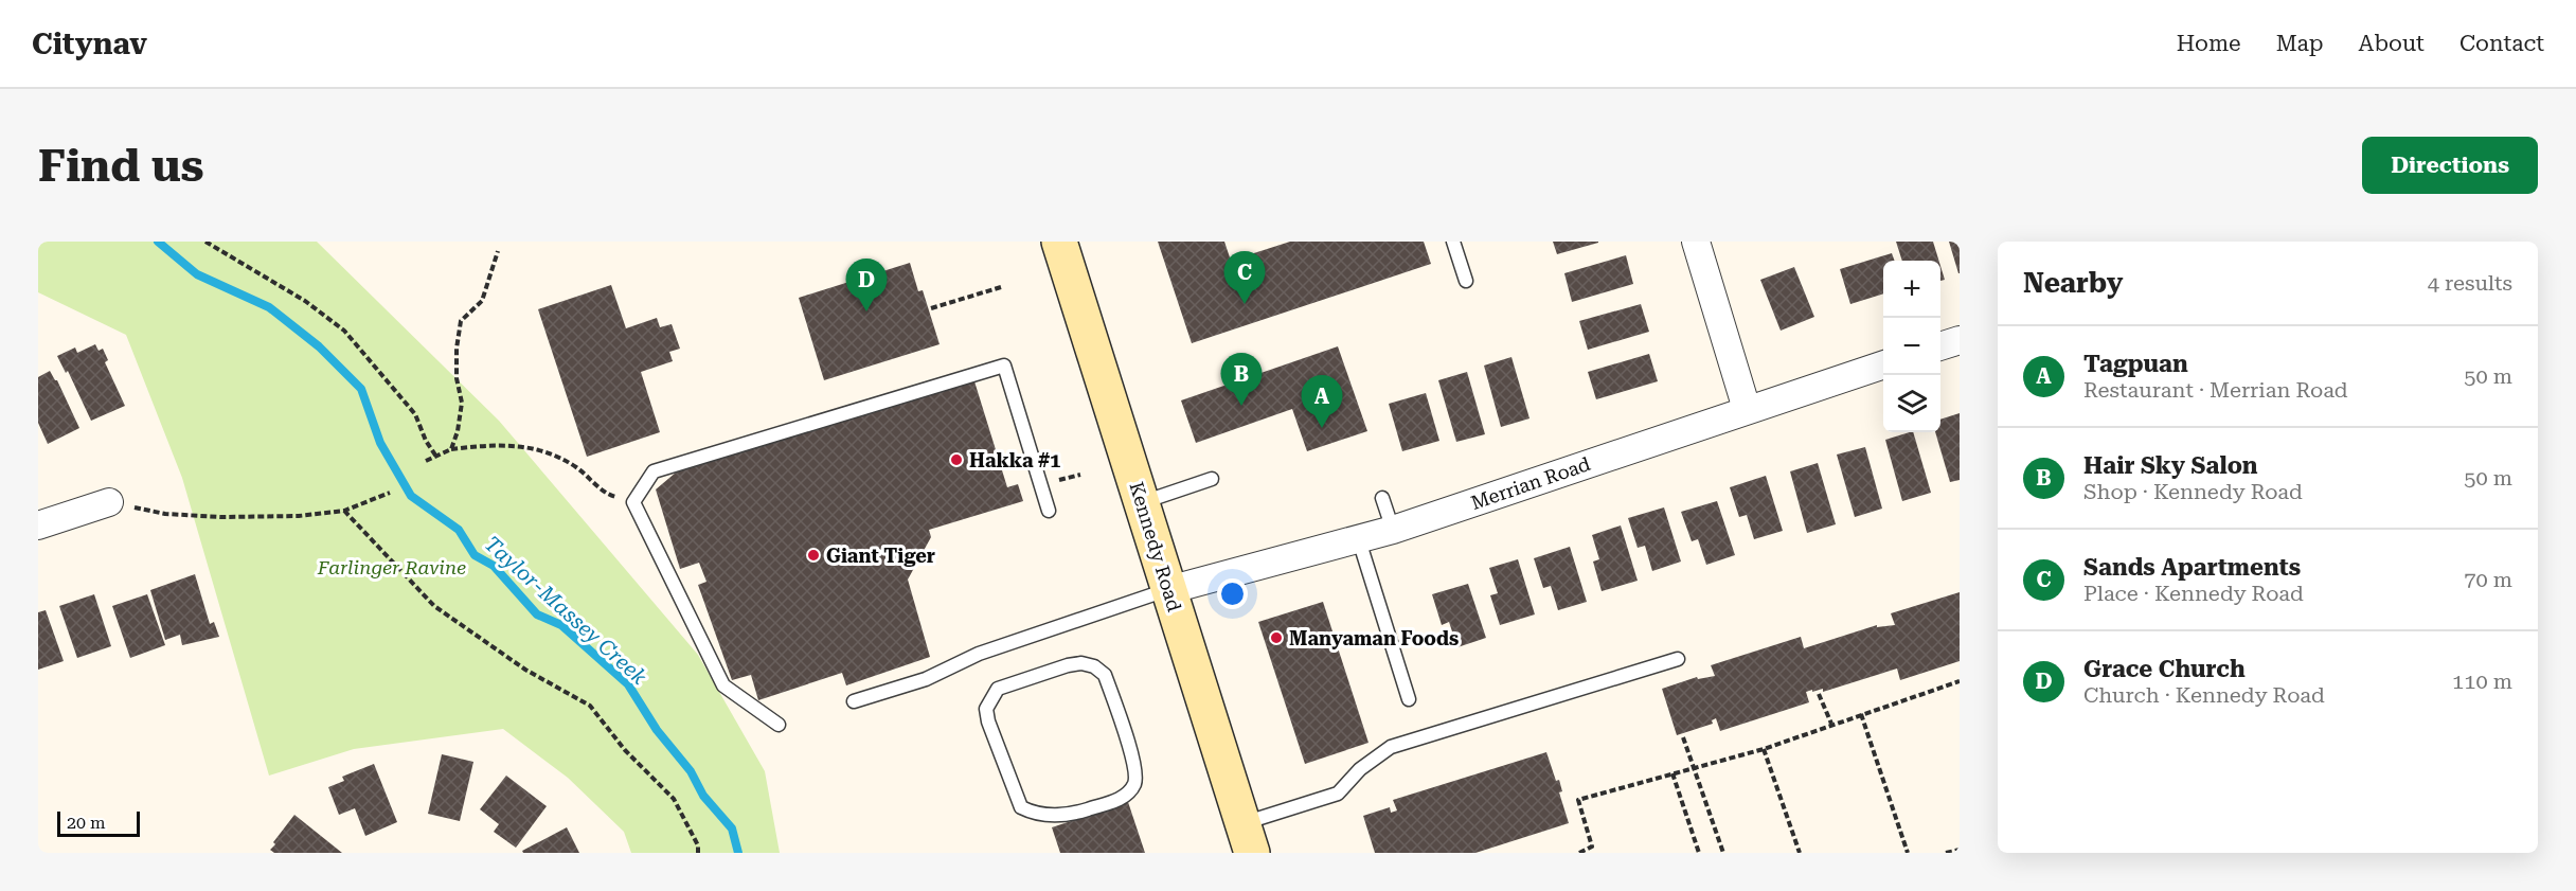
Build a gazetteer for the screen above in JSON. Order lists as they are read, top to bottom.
{
  "streets": {
    "main road": ["Kennedy Road"],
    "street": ["Merrian Road"]
  },
  "crossings": [
    ["Merrian Road", "Kennedy Road"]
  ],
  "water": ["Taylor-Massey Creek"],
  "parks": ["Farlinger Ravine"],
  "places": ["Hakka #1", "Giant Tiger", "Manyaman Foods"],
  "scale_bar": "20 m",
  "page": {
    "header": "Citynav",
    "nav": [
      "Home",
      "Map",
      "About",
      "Contact"
    ],
    "buttons": "Directions",
    "title": "Find us",
    "heading": ["Nearby", "4 results"],
    "pins": [
      "C",
      "D",
      "B",
      "A"
    ],
    "map_buttons": ["+", "−"],
    "list": [
      {
        "mark": "A",
        "name": "Tagpuan",
        "note": "Restaurant · Merrian Road",
        "value": "50 m"
      },
      {
        "mark": "B",
        "name": "Hair Sky Salon",
        "note": "Shop · Kennedy Road",
        "value": "50 m"
      },
      {
        "mark": "C",
        "name": "Sands Apartments",
        "note": "Place · Kennedy Road",
        "value": "70 m"
      },
      {
        "mark": "D",
        "name": "Grace Church",
        "note": "Church · Kennedy Road",
        "value": "110 m"
      }
    ],
    "scale": "20 m"
  }
}
